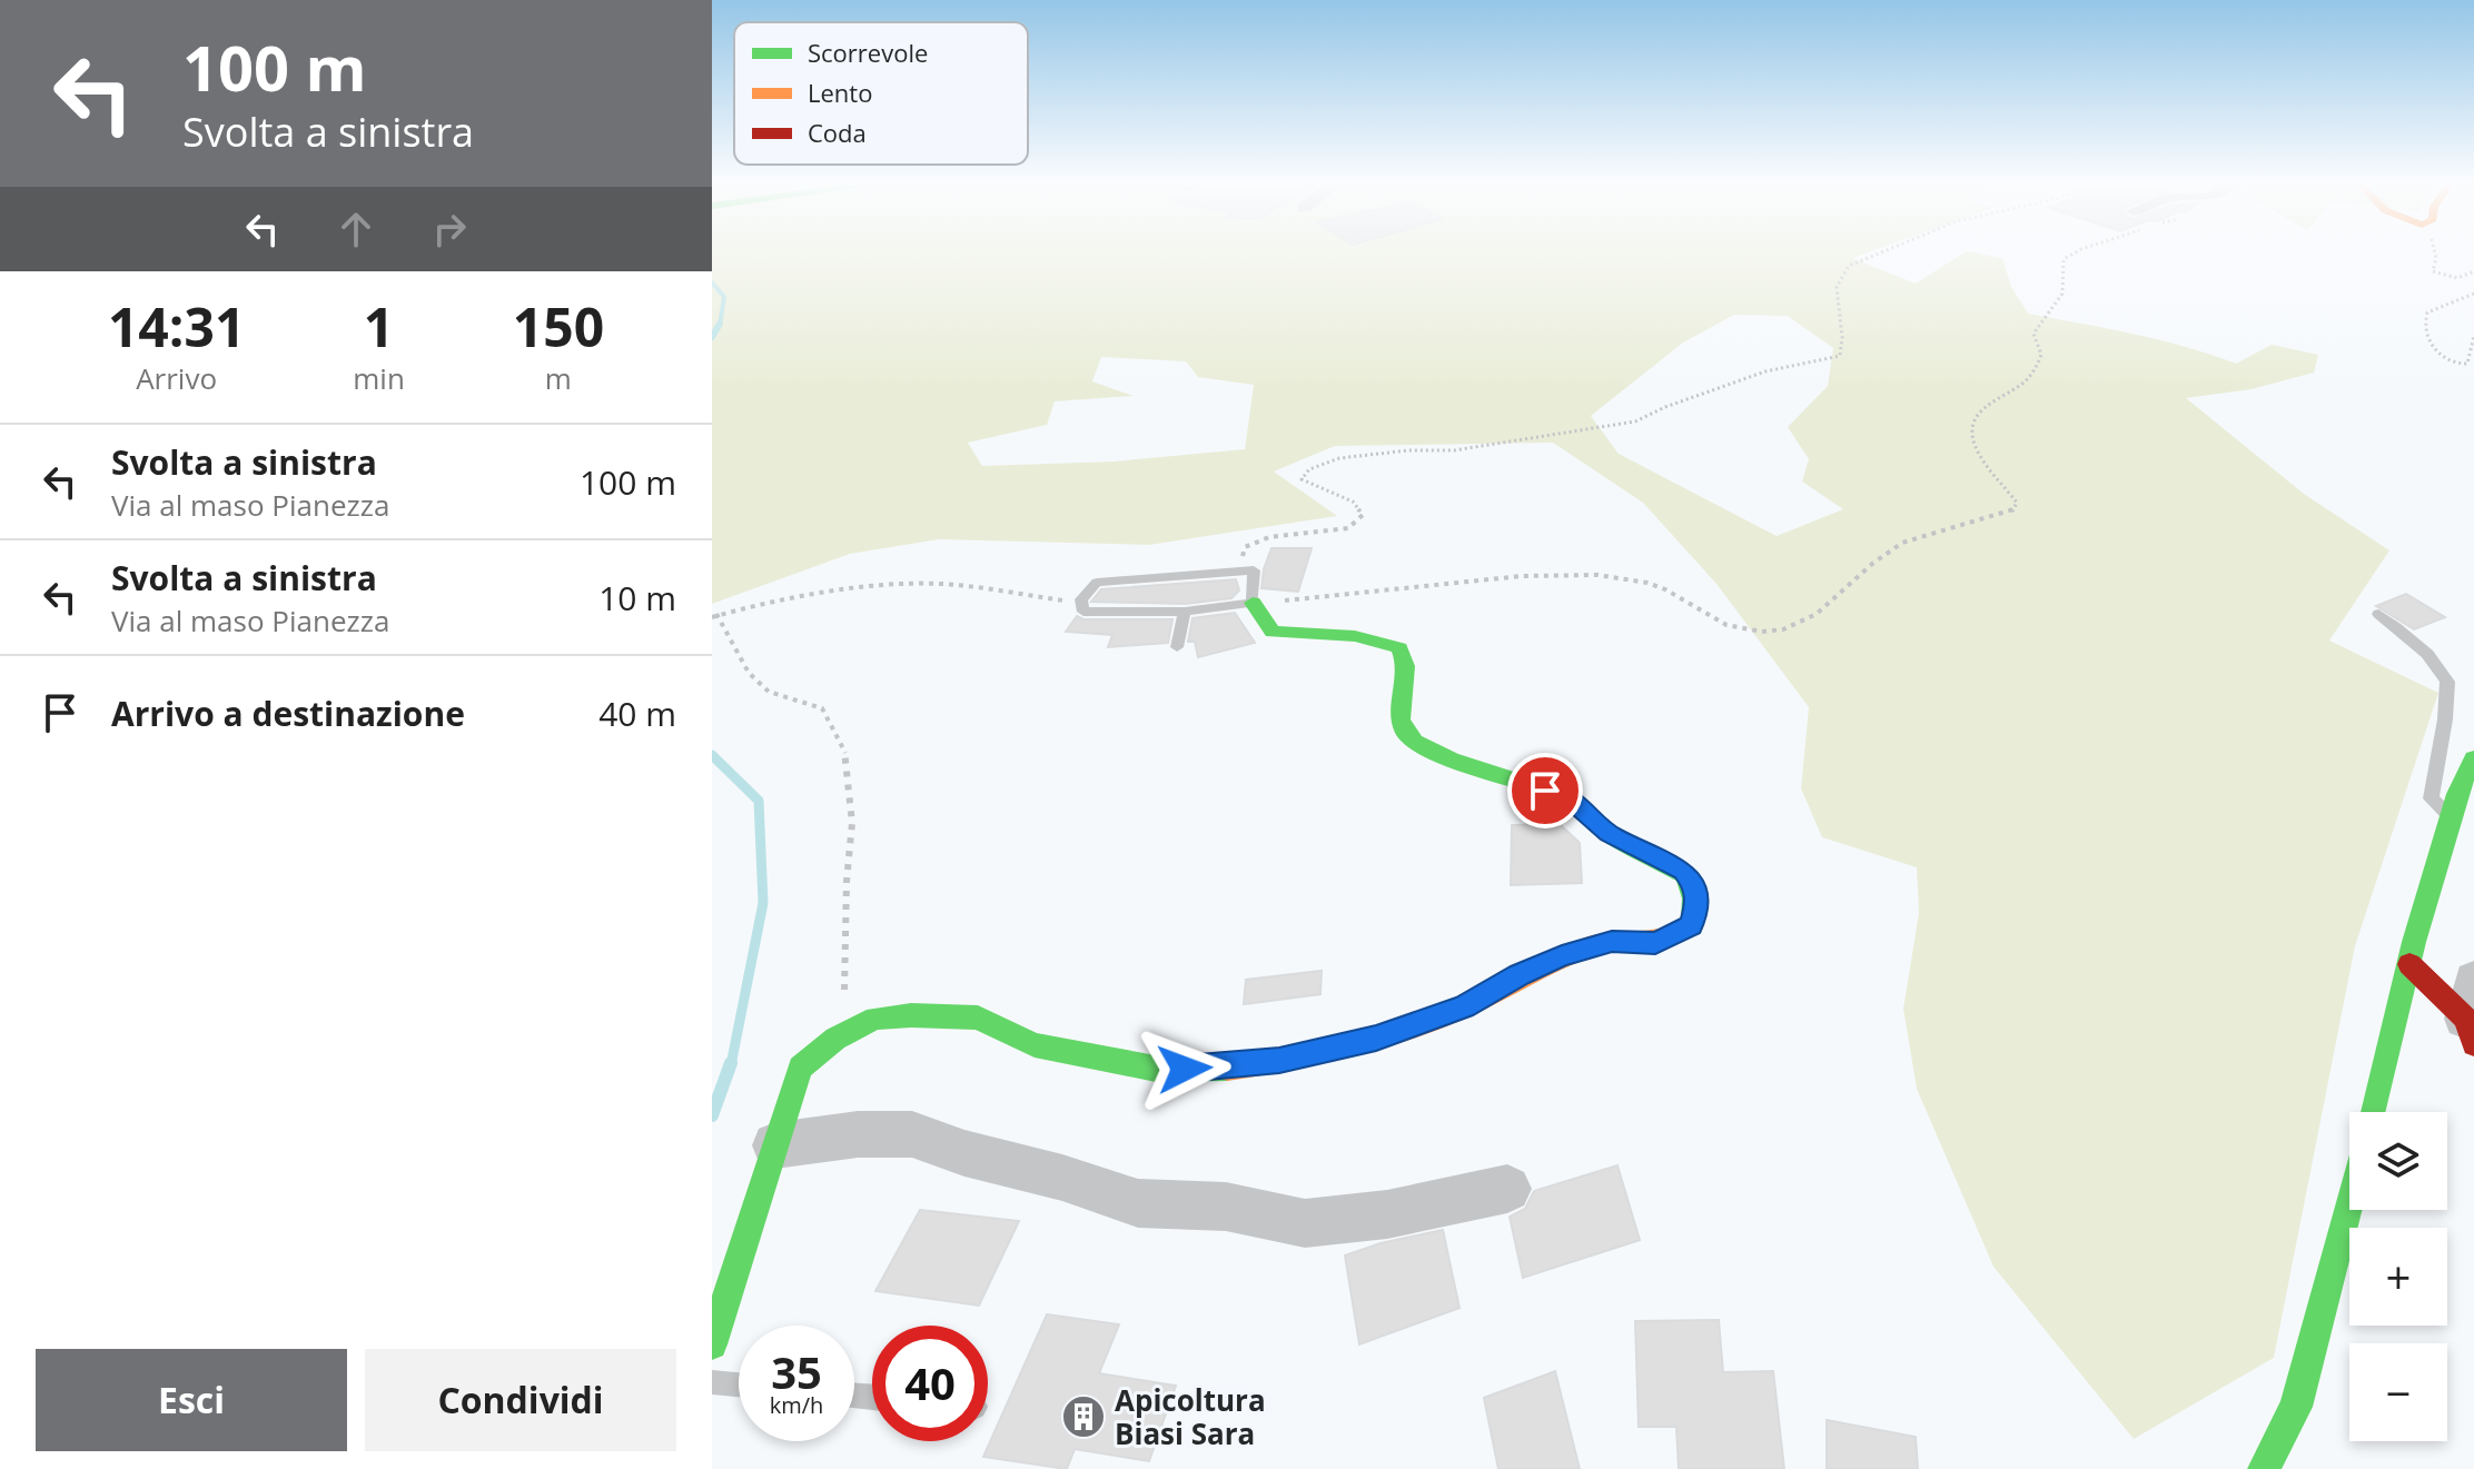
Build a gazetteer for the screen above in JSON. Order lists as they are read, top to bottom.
{
  "places": {
    "building": ["Apicoltura Biasi Sara"]
  },
  "legend": ["Scorrevole", "Lento", "Coda"],
  "page": {
    "turn": ["100 m", "Svolta a sinistra"],
    "eta": [
      "14:31",
      "Arrivo",
      "1",
      "min",
      "150",
      "m"
    ],
    "list": [
      {
        "name": "Svolta a sinistra",
        "note": "Via al maso Pianezza",
        "value": "100 m"
      },
      {
        "name": "Svolta a sinistra",
        "note": "Via al maso Pianezza",
        "value": "10 m"
      },
      {
        "name": "Arrivo a destinazione",
        "value": "40 m"
      }
    ],
    "map_buttons": ["+", "−"],
    "speed": "35 km/h",
    "limit": "40",
    "buttons": ["Esci", "Condividi"]
  }
}
